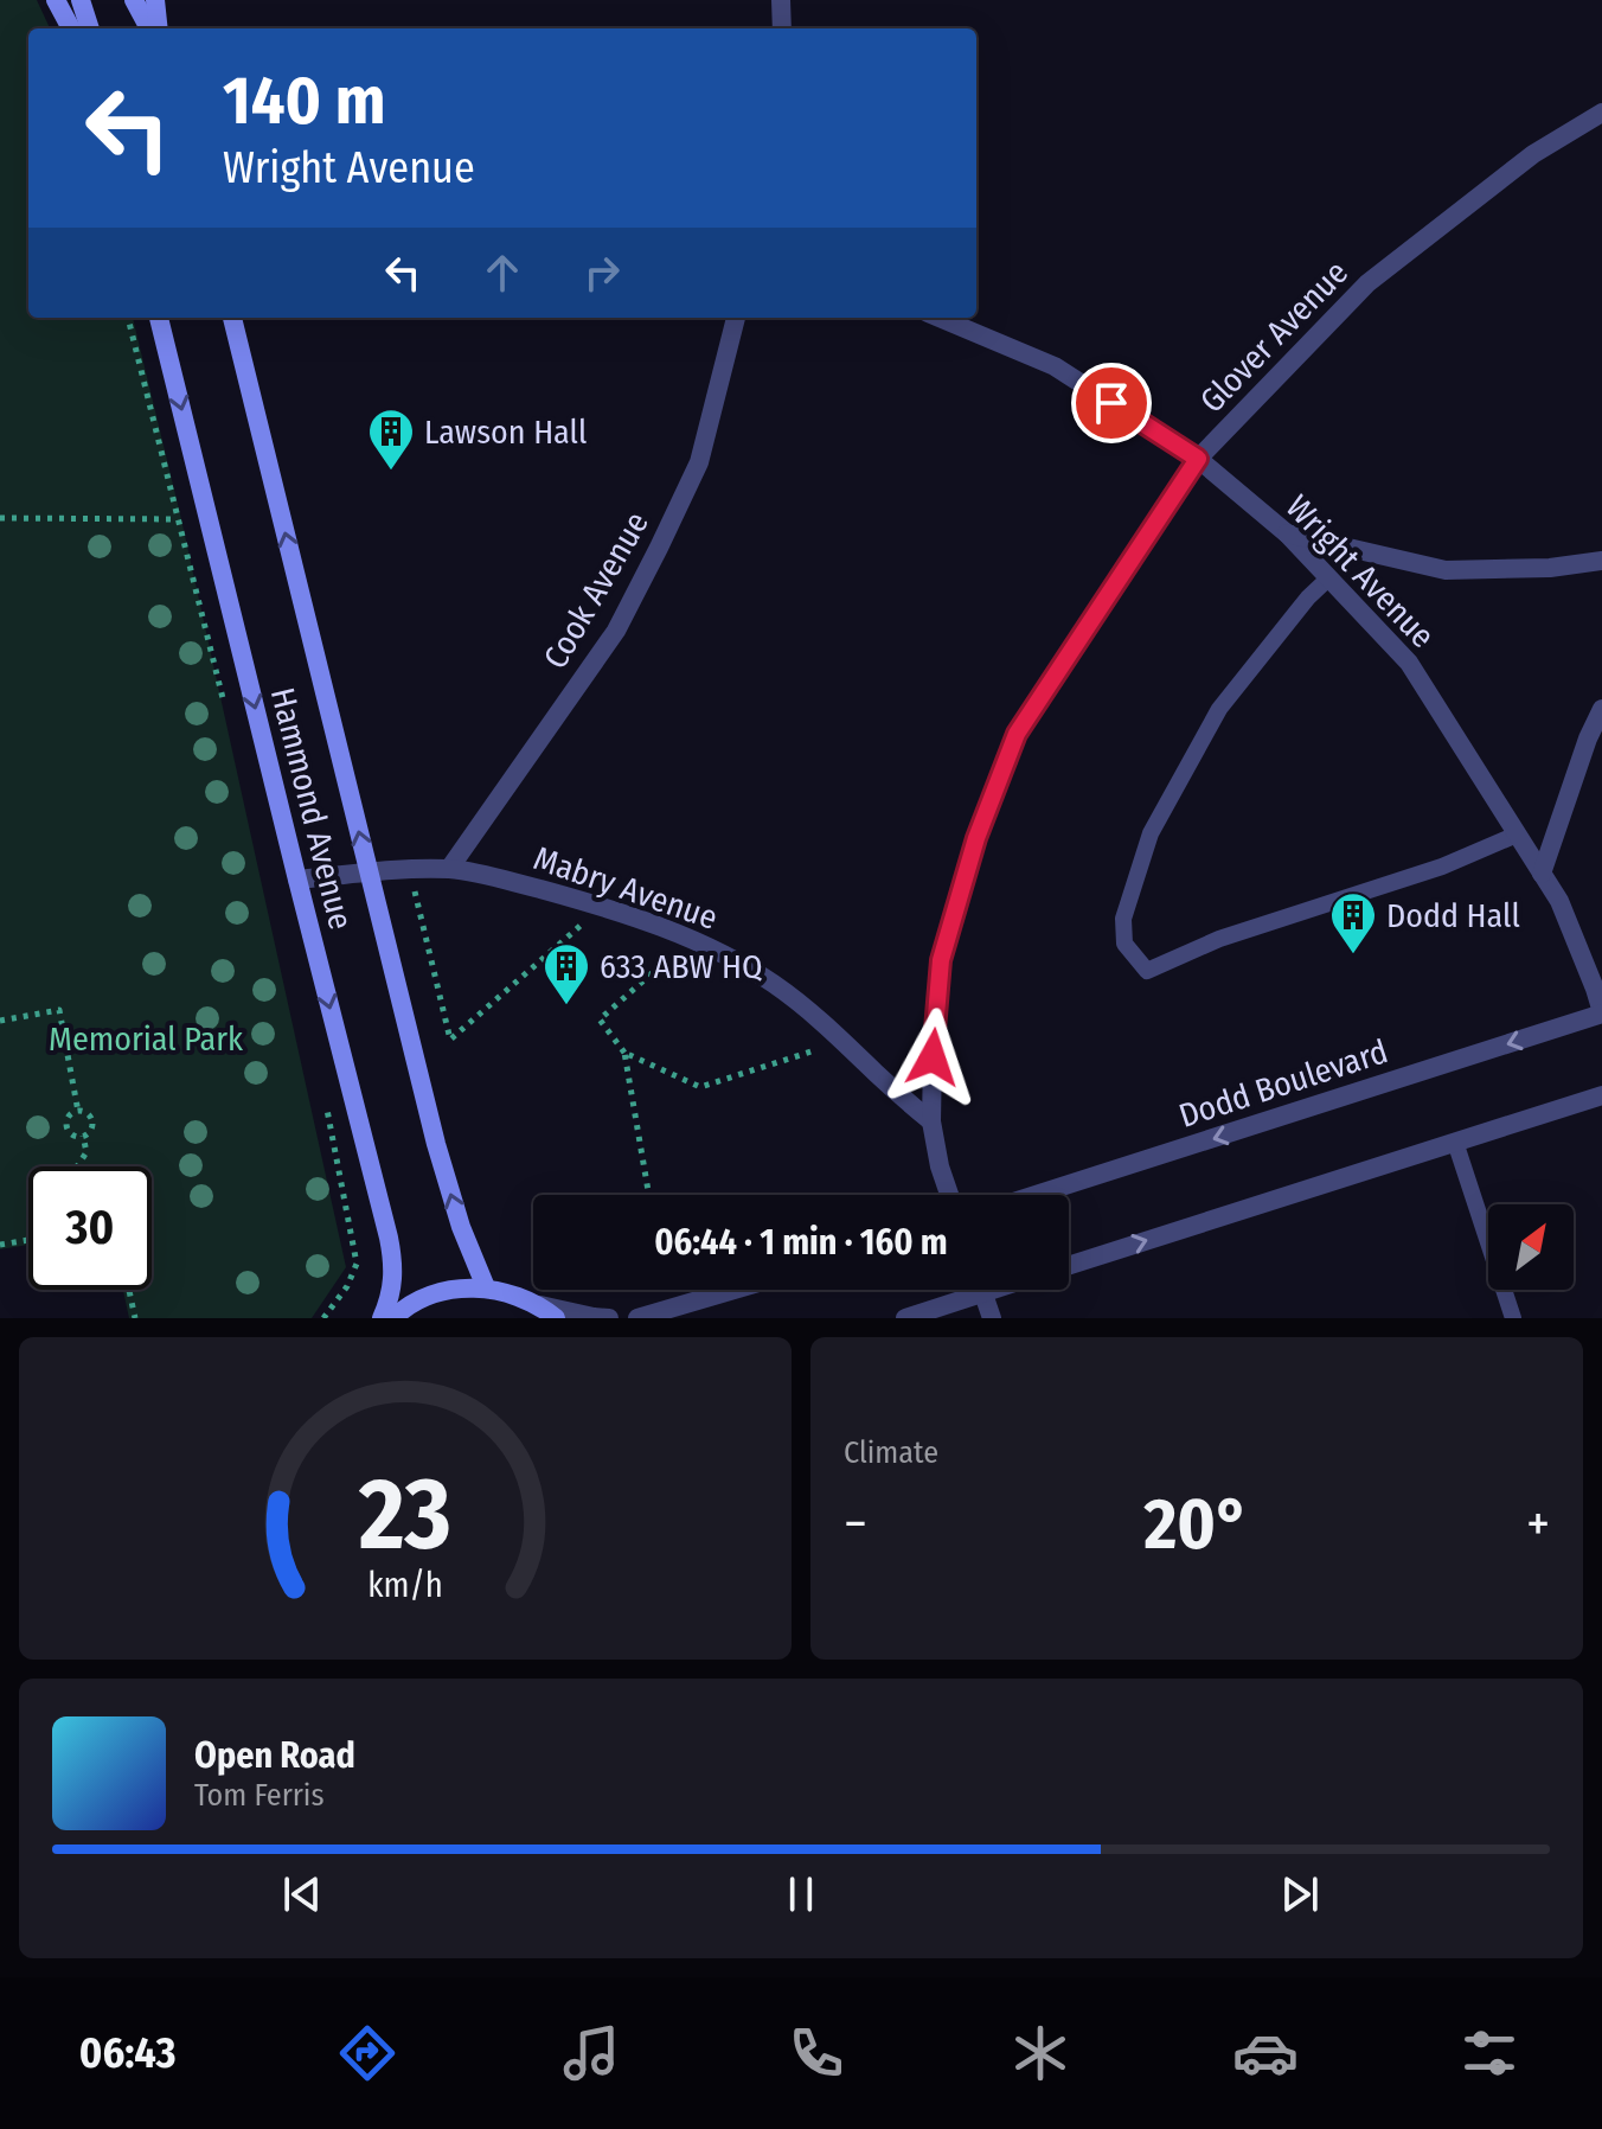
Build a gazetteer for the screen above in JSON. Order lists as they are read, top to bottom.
{
  "streets": {
    "main road": ["Hammond Avenue"],
    "street": [
      "Glover Avenue",
      "Wright Avenue",
      "Cook Avenue",
      "Mabry Avenue",
      "Dodd Boulevard"
    ]
  },
  "crossings": [
    ["Glover Avenue", "Wright Avenue"],
    ["Glover Avenue", "Mabry Avenue"],
    ["Wright Avenue", "Dodd Boulevard"],
    ["Cook Avenue", "Mabry Avenue"],
    ["Hammond Avenue", "Mabry Avenue"]
  ],
  "parks": ["Memorial Park"],
  "places": {
    "building": ["Lawson Hall", "Dodd Hall", "633 ABW HQ"]
  },
  "north": "top right",
  "page": {
    "turn": ["140 m", "Wright Avenue"],
    "limit": "30",
    "trip": "06:44 · 1 min · 160 m",
    "tile": "Climate",
    "heat": ["−", "20°", "+"],
    "song": ["Open Road", "Tom Ferris"],
    "tabs": "06:43",
    "gauge": ["23", "km/h"]
  }
}
